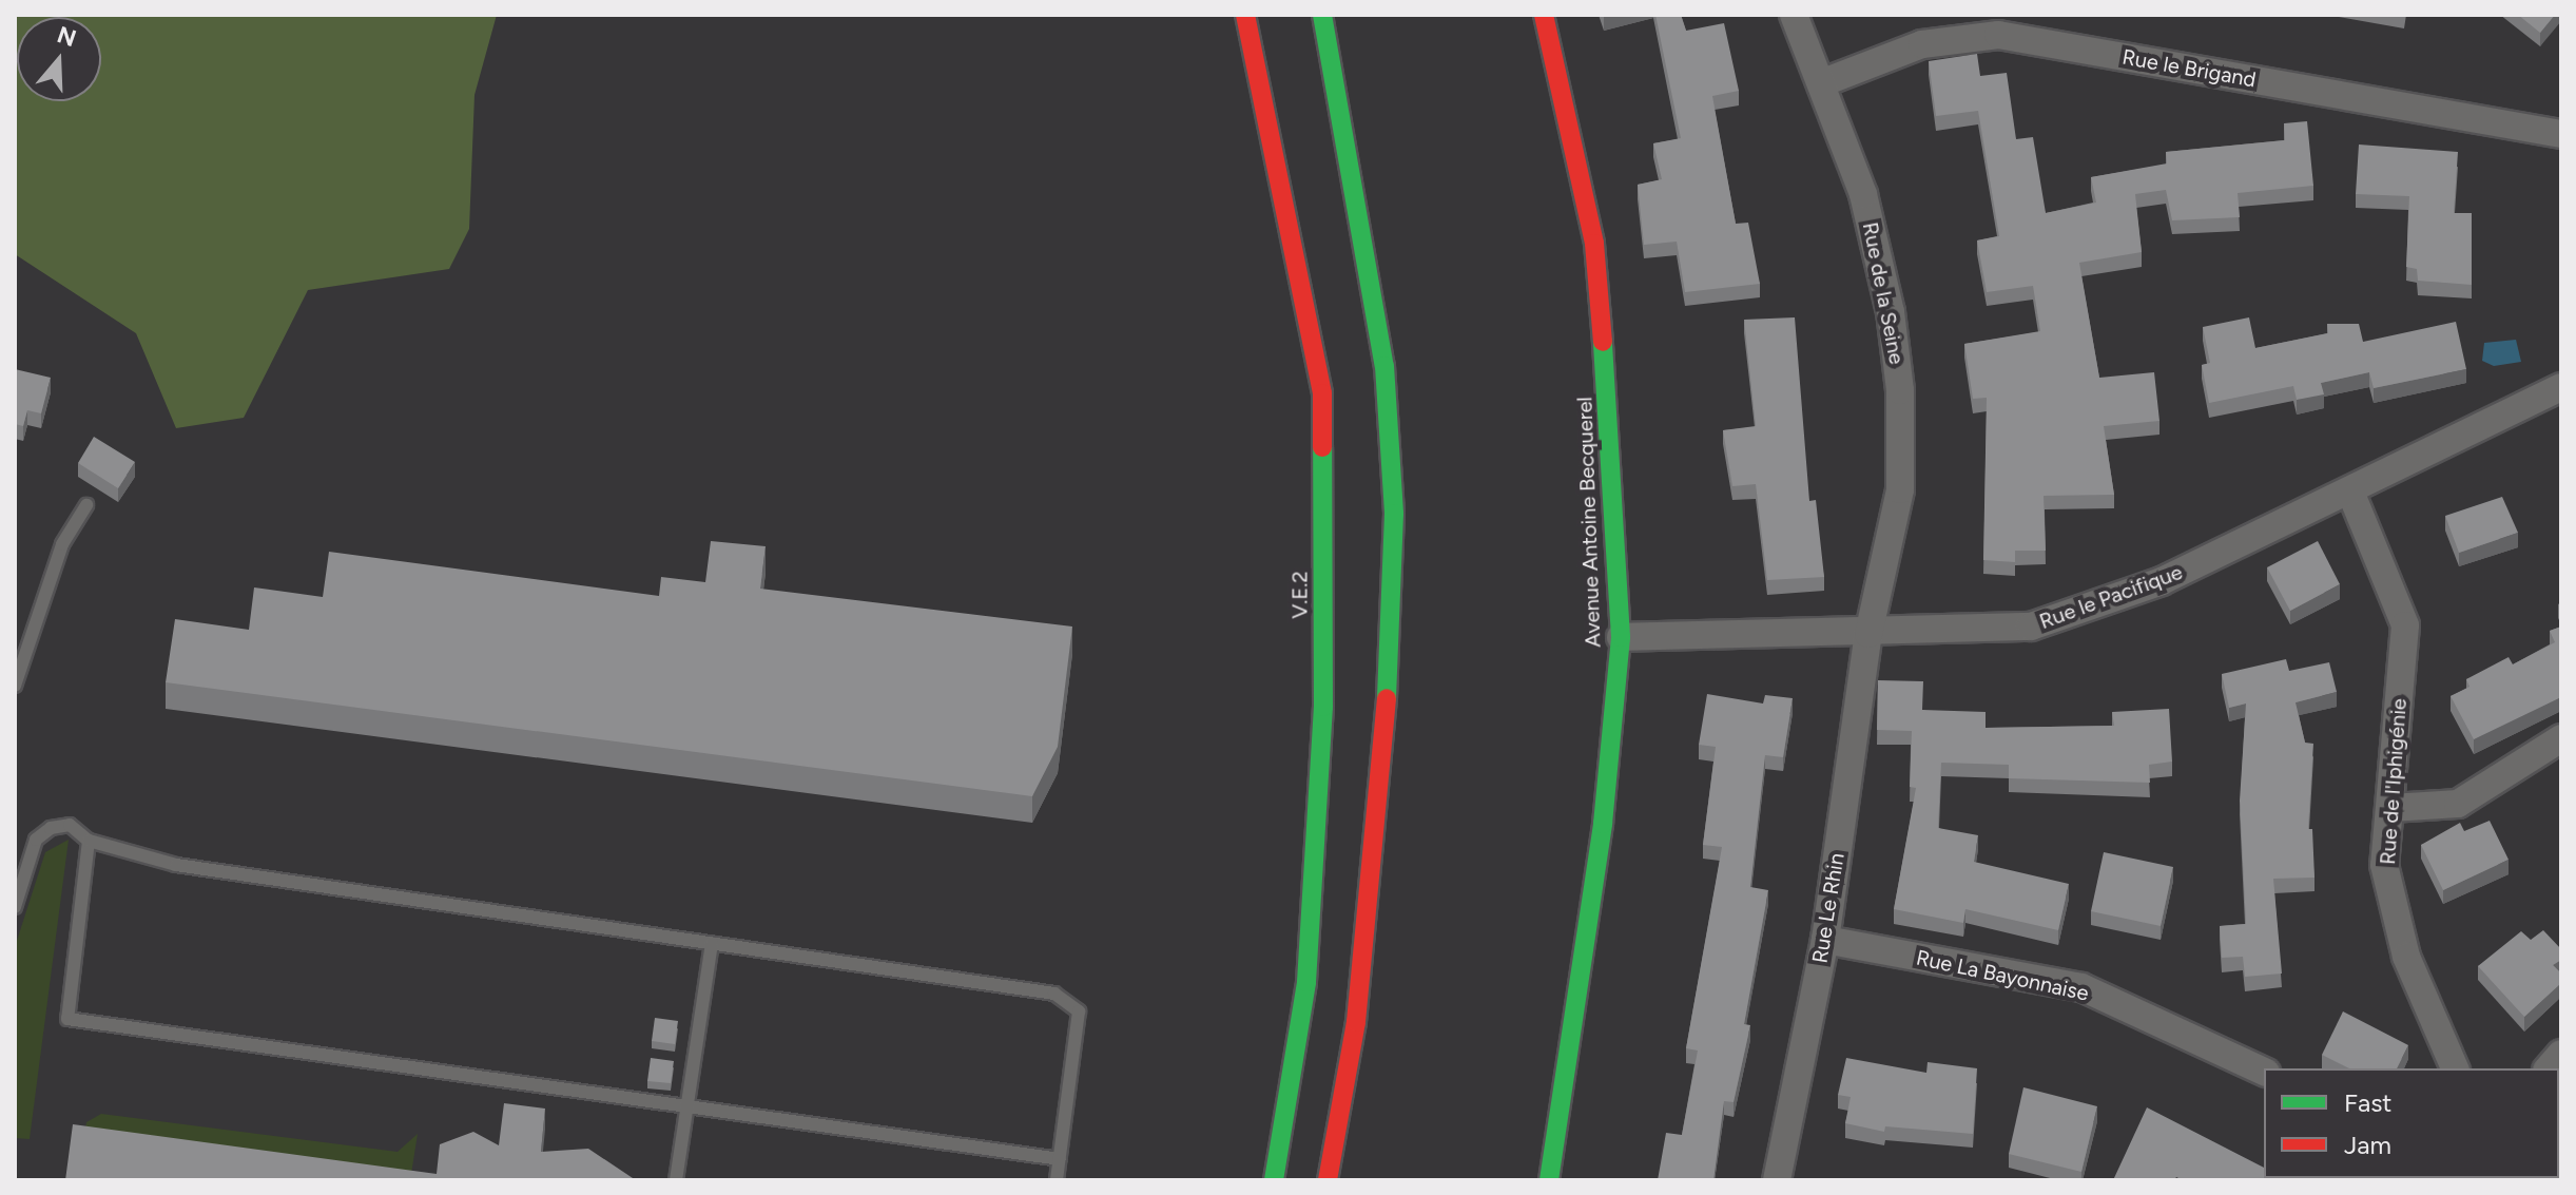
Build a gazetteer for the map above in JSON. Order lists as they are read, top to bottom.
{
  "streets": {
    "main road": ["Avenue Antoine Becquerel", "V.E.2"],
    "street": [
      "Rue le Brigand",
      "Rue de la Seine",
      "Rue le Pacifique",
      "Rue de l'Iphigénie",
      "Rue Le Rhin",
      "Rue La Bayonnaise"
    ]
  },
  "crossings": [
    ["Rue le Brigand", "Rue de la Seine"],
    ["Rue de la Seine", "Rue le Pacifique"],
    ["Rue de la Seine", "Rue Le Rhin"],
    ["Avenue Antoine Becquerel", "Rue le Pacifique"],
    ["Rue le Pacifique", "Rue de l'Iphigénie"],
    ["Rue le Pacifique", "Rue Le Rhin"],
    ["Rue Le Rhin", "Rue La Bayonnaise"]
  ],
  "legend": ["Fast", "Jam"],
  "north": "top"
}
